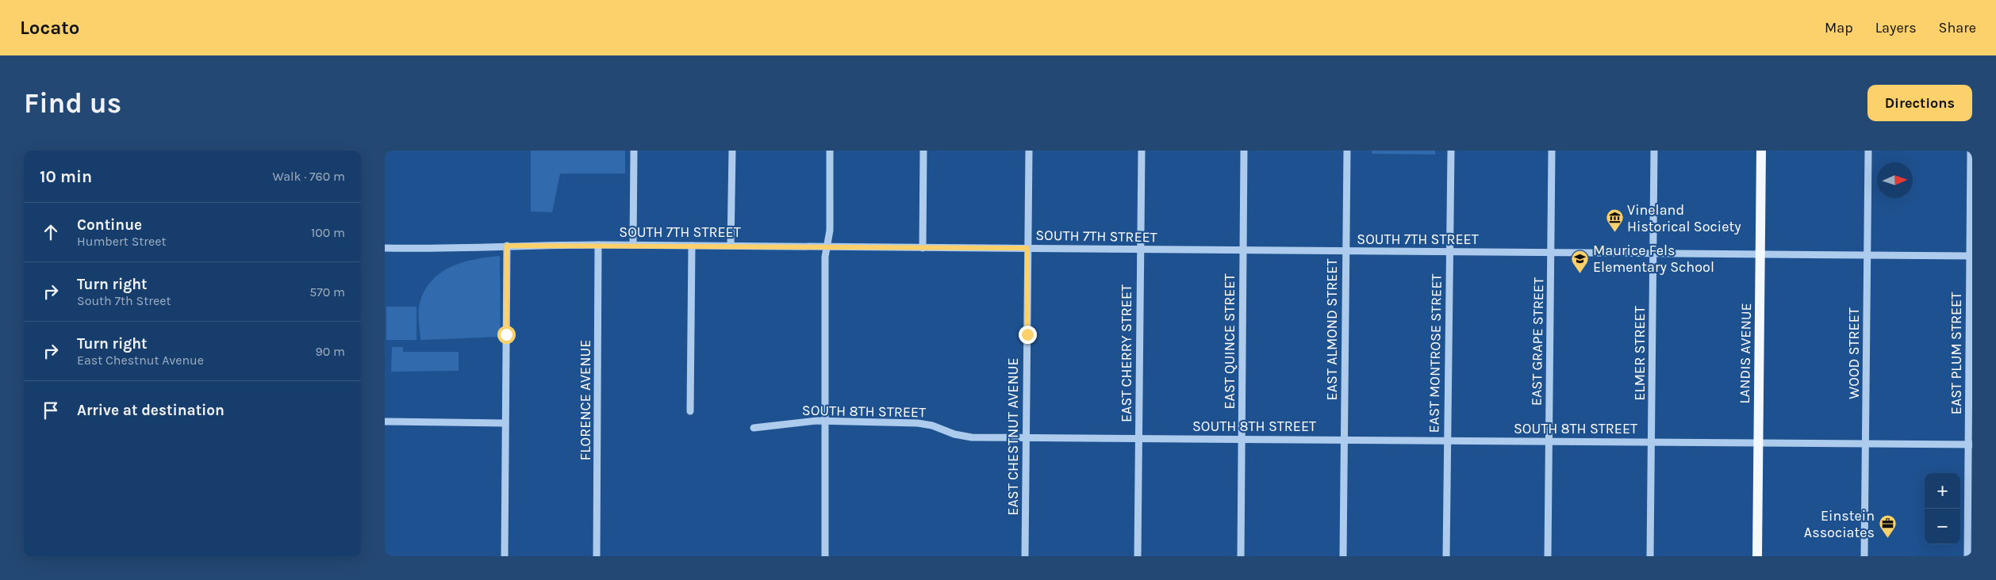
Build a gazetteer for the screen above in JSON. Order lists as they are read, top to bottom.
{
  "streets": {
    "main road": ["LANDIS AVENUE"],
    "street": [
      "SOUTH 7TH STREET",
      "EAST ALMOND STREET",
      "EAST QUINCE STREET",
      "EAST GRAPE STREET",
      "EAST CHERRY STREET",
      "EAST MONTROSE STREET",
      "ELMER STREET",
      "WOOD STREET",
      "EAST PLUM STREET",
      "FLORENCE AVENUE",
      "SOUTH 8TH STREET",
      "EAST CHESTNUT AVENUE"
    ]
  },
  "crossings": [
    ["SOUTH 7TH STREET", "EAST ALMOND STREET"],
    ["SOUTH 7TH STREET", "EAST QUINCE STREET"],
    ["SOUTH 7TH STREET", "EAST GRAPE STREET"],
    ["SOUTH 7TH STREET", "EAST CHERRY STREET"],
    ["SOUTH 7TH STREET", "EAST MONTROSE STREET"],
    ["SOUTH 7TH STREET", "ELMER STREET"],
    ["SOUTH 7TH STREET", "LANDIS AVENUE"],
    ["SOUTH 7TH STREET", "WOOD STREET"],
    ["SOUTH 7TH STREET", "EAST PLUM STREET"],
    ["SOUTH 7TH STREET", "FLORENCE AVENUE"],
    ["SOUTH 7TH STREET", "EAST CHESTNUT AVENUE"],
    ["EAST ALMOND STREET", "SOUTH 8TH STREET"],
    ["EAST QUINCE STREET", "SOUTH 8TH STREET"],
    ["EAST GRAPE STREET", "SOUTH 8TH STREET"],
    ["EAST CHERRY STREET", "SOUTH 8TH STREET"],
    ["EAST MONTROSE STREET", "SOUTH 8TH STREET"],
    ["ELMER STREET", "SOUTH 8TH STREET"],
    ["LANDIS AVENUE", "SOUTH 8TH STREET"],
    ["WOOD STREET", "SOUTH 8TH STREET"],
    ["EAST PLUM STREET", "SOUTH 8TH STREET"],
    ["SOUTH 8TH STREET", "EAST CHESTNUT AVENUE"]
  ],
  "places": {
    "museum": ["Vineland Historical Society"],
    "school or university": ["Maurice Fels Elementary School"],
    "office": ["Einstein Associates"]
  },
  "north": "right",
  "page": {
    "header": "Locato",
    "nav": ["Map", "Layers", "Share"],
    "buttons": "Directions",
    "title": "Find us",
    "heading": ["10 min", "Walk · 760 m"],
    "list": [
      ["Continue", "Humbert Street", "100 m"],
      ["Turn right", "South 7th Street", "570 m"],
      ["Turn right", "East Chestnut Avenue", "90 m"],
      "Arrive at destination"
    ],
    "map_buttons": ["+", "−"]
  }
}
